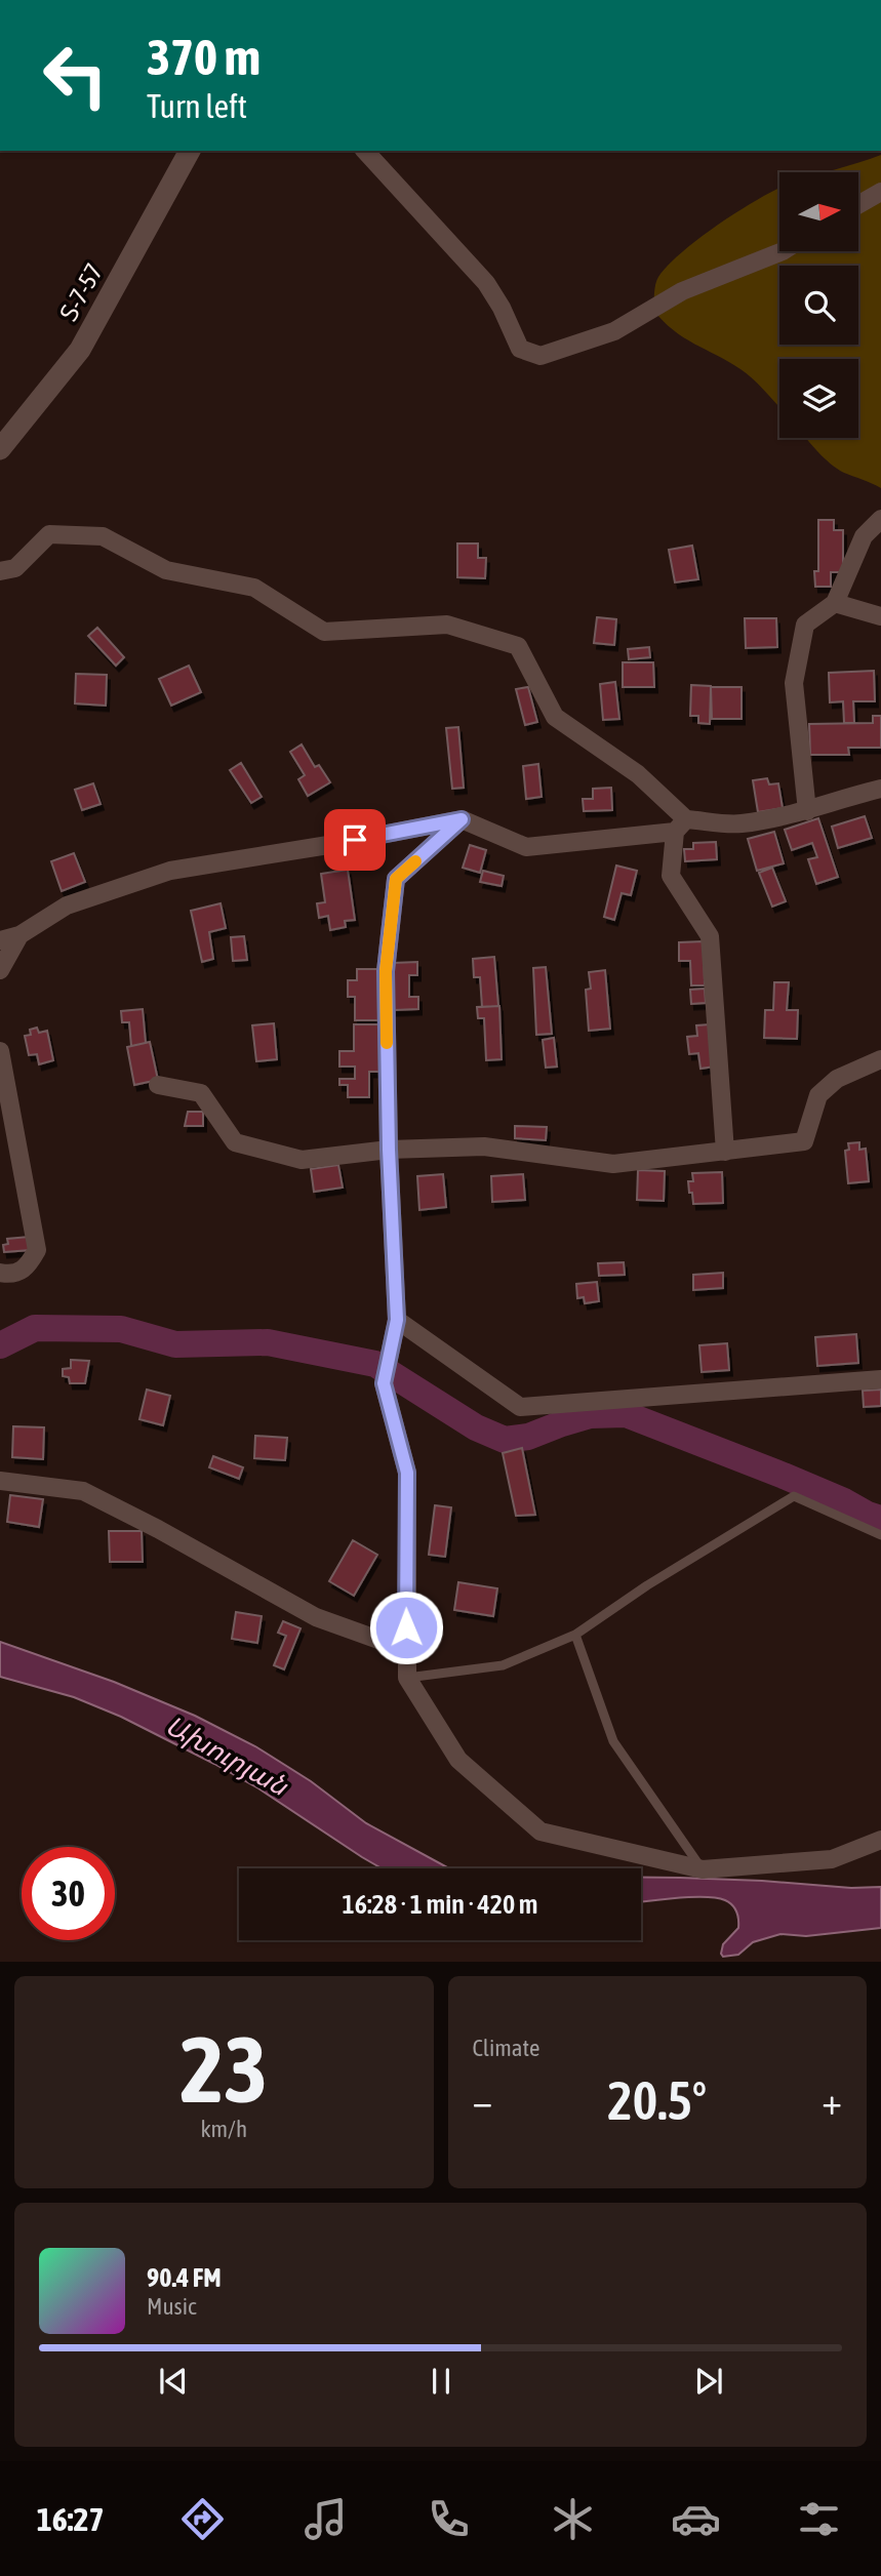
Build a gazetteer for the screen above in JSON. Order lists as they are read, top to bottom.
{
  "streets": {
    "street": ["Տ-7-57"]
  },
  "water": ["Ախուրյան"],
  "north": "right",
  "page": {
    "turn": ["370 m", "Turn left"],
    "limit": "30",
    "trip": "16:28 · 1 min · 420 m",
    "tile": [
      ["23", "km/h"],
      "Climate"
    ],
    "heat": ["−", "20.5°", "+"],
    "song": ["90.4 FM", "Music"],
    "tabs": "16:27"
  }
}
